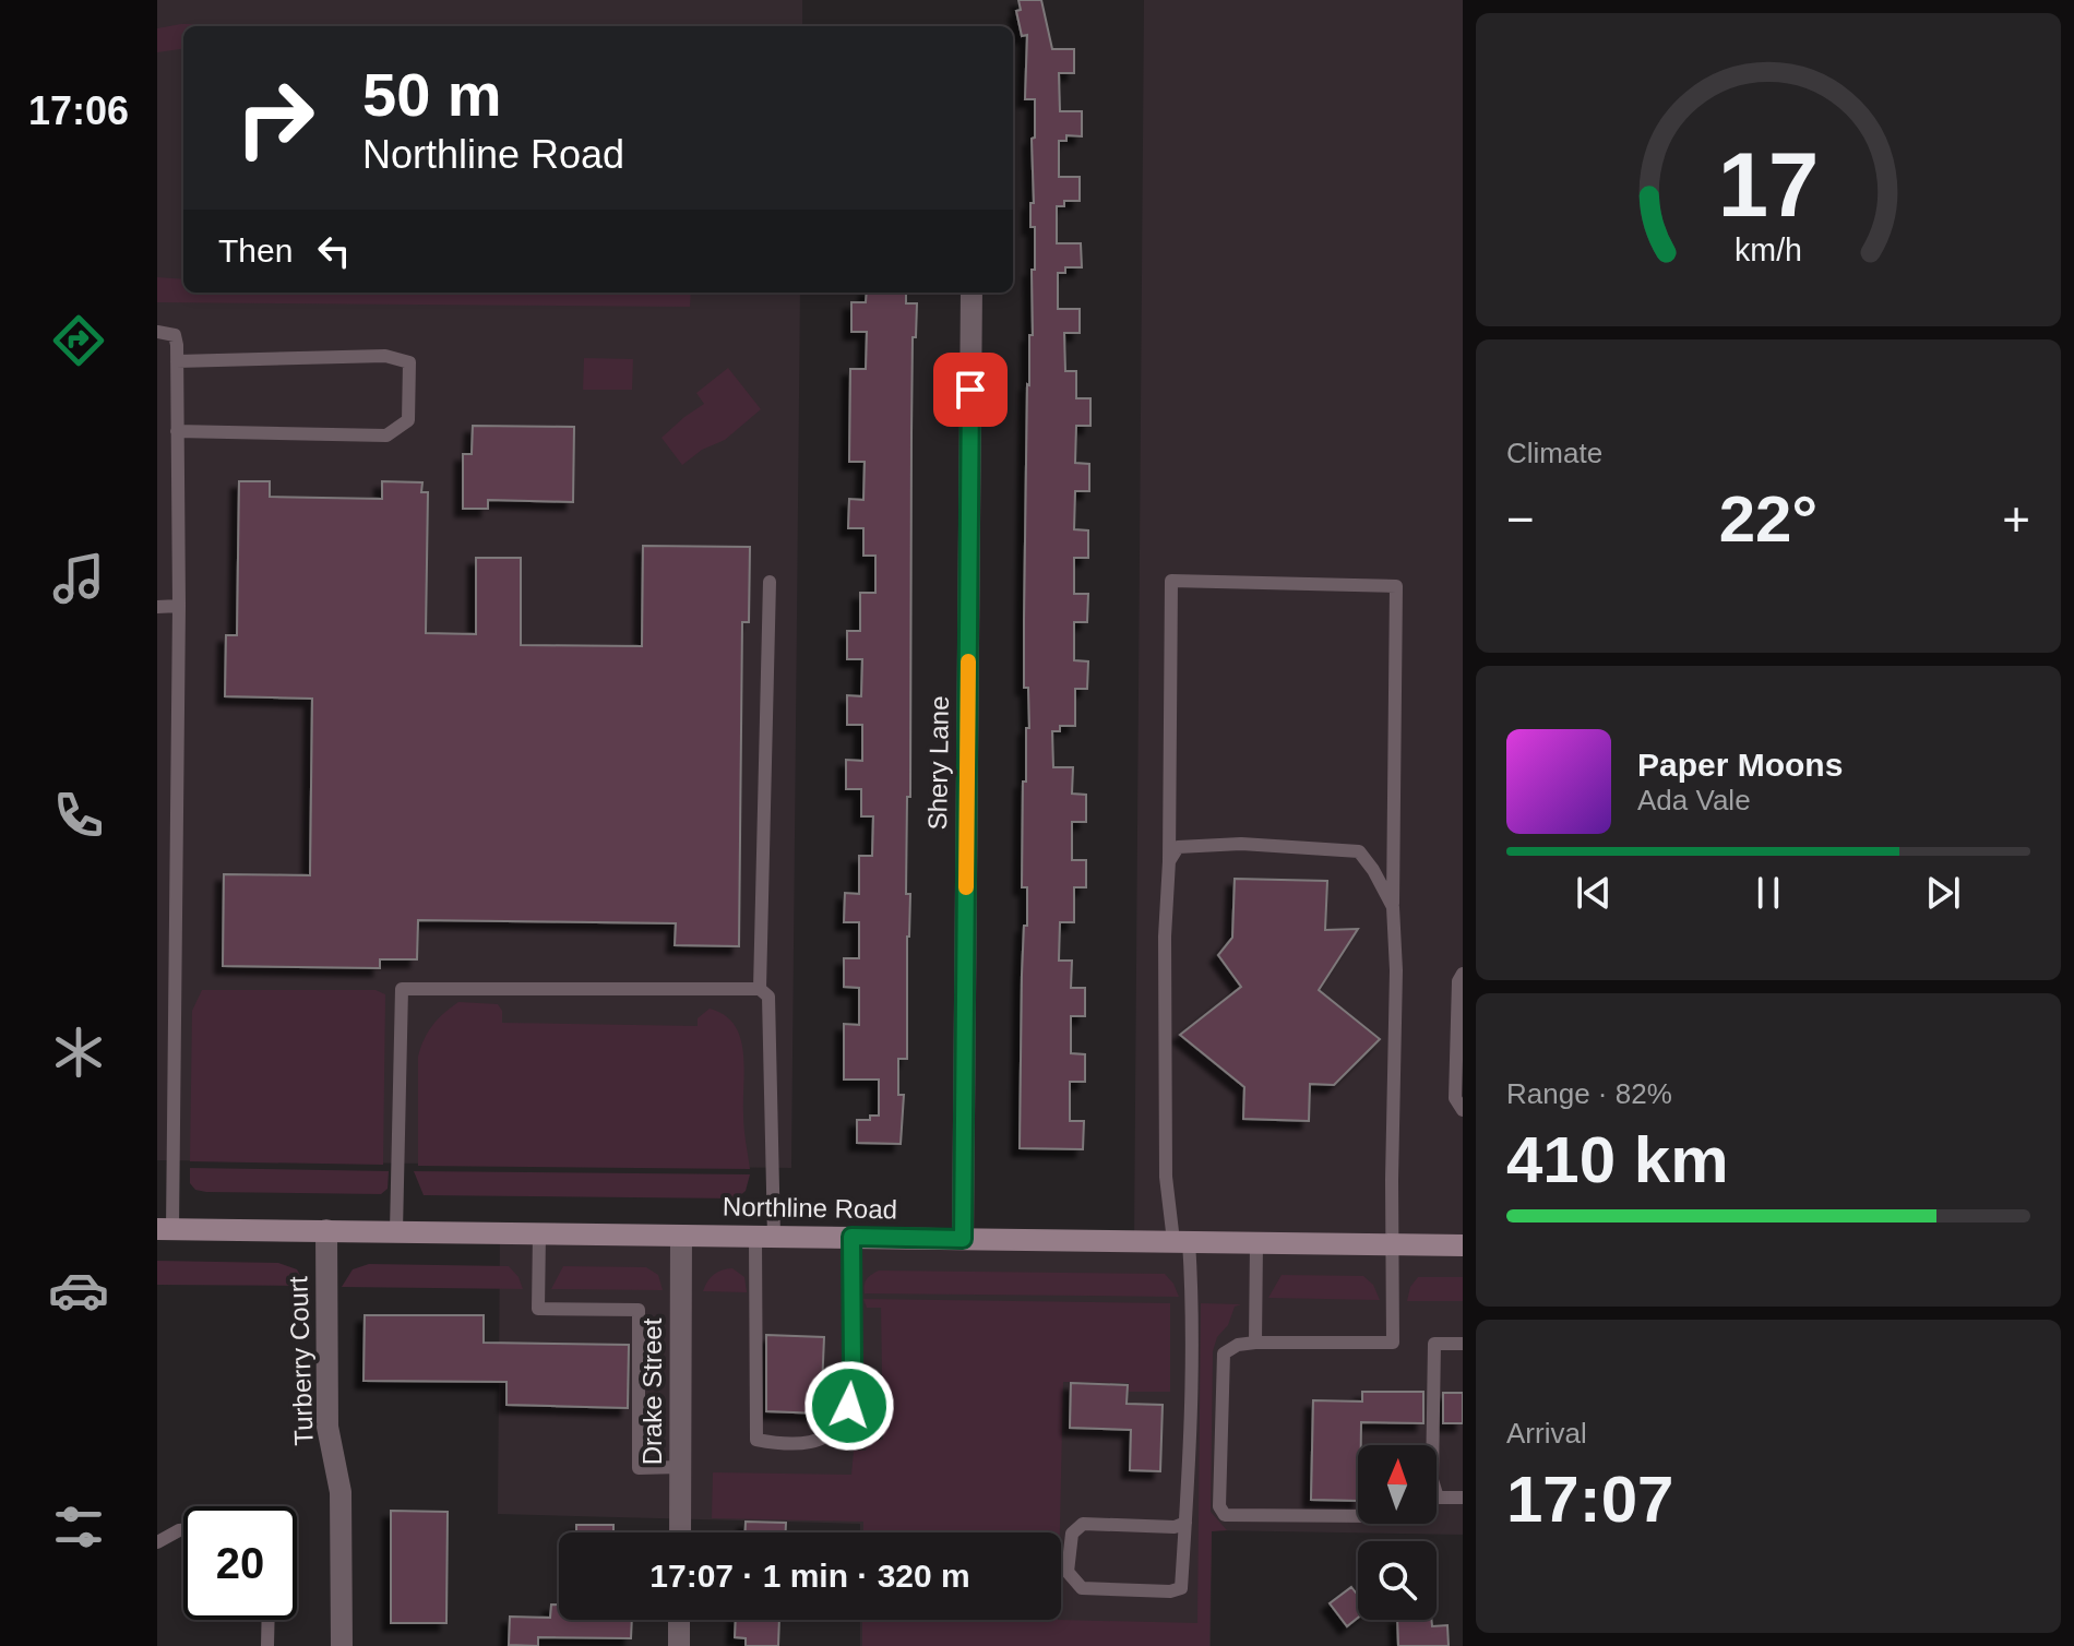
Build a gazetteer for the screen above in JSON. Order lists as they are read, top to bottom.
{
  "streets": {
    "main road": ["Northline Road"],
    "street": ["Shery Lane", "Turberry Court", "Drake Street"]
  },
  "crossings": [
    ["Shery Lane", "Northline Road"],
    ["Northline Road", "Turberry Court"],
    ["Northline Road", "Drake Street"]
  ],
  "north": "top",
  "page": {
    "tabs": "17:06",
    "turn": ["50 m", "Northline Road"],
    "then": "Then",
    "tile": [
      "Climate",
      ["Range · 82%", "410 km"],
      ["Arrival", "17:07"]
    ],
    "heat": ["−", "22°", "+"],
    "song": ["Paper Moons", "Ada Vale"],
    "limit": "20",
    "trip": "17:07 · 1 min · 320 m",
    "gauge": ["17", "km/h"]
  }
}
